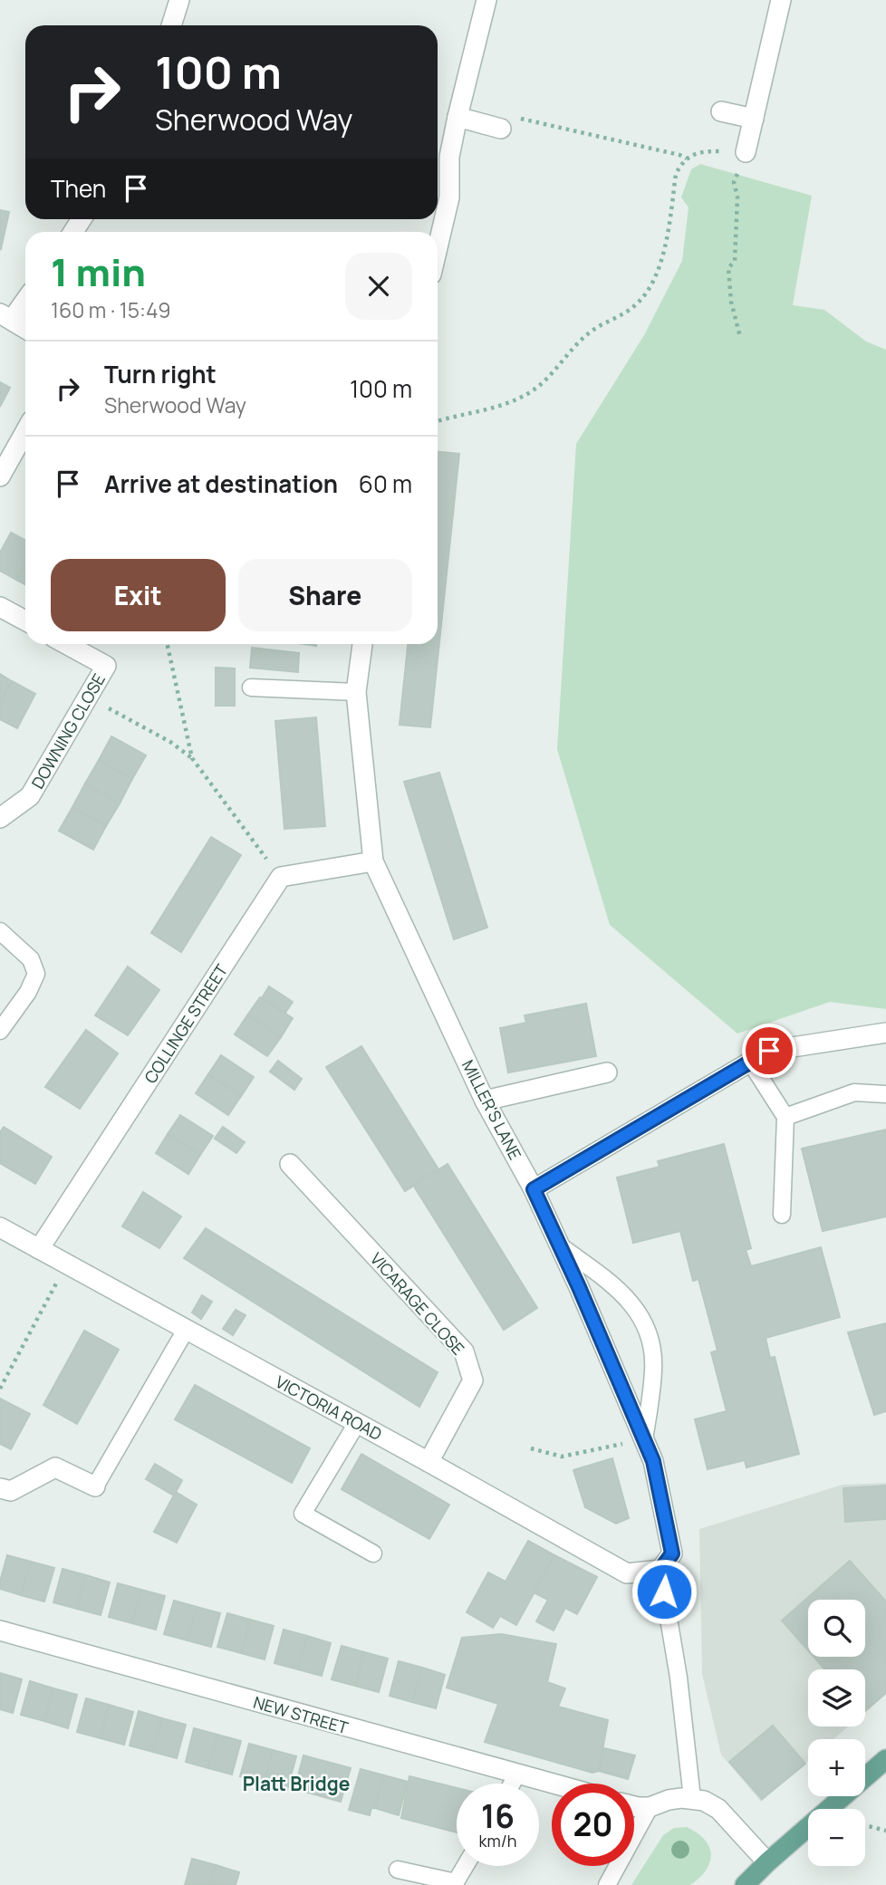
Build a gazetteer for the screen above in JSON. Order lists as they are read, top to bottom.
{
  "streets": {
    "street": [
      "DOWNING CLOSE",
      "COLLINGE STREET",
      "MILLER'S LANE",
      "VICARAGE CLOSE",
      "VICTORIA ROAD",
      "NEW STREET"
    ]
  },
  "crossings": [
    ["COLLINGE STREET", "VICTORIA ROAD"],
    ["MILLER'S LANE", "VICTORIA ROAD"],
    ["VICARAGE CLOSE", "VICTORIA ROAD"]
  ],
  "districts": ["Platt Bridge"],
  "page": {
    "turn": ["100 m", "Sherwood Way"],
    "then": "Then",
    "heading": ["1 min", "160 m · 15:49"],
    "list": [
      {
        "name": "Turn right",
        "note": "Sherwood Way",
        "value": "100 m"
      },
      {
        "name": "Arrive at destination",
        "value": "60 m"
      }
    ],
    "buttons": ["Exit", "Share"],
    "map_buttons": ["+", "−"],
    "speed": "16 km/h",
    "limit": "20"
  }
}
